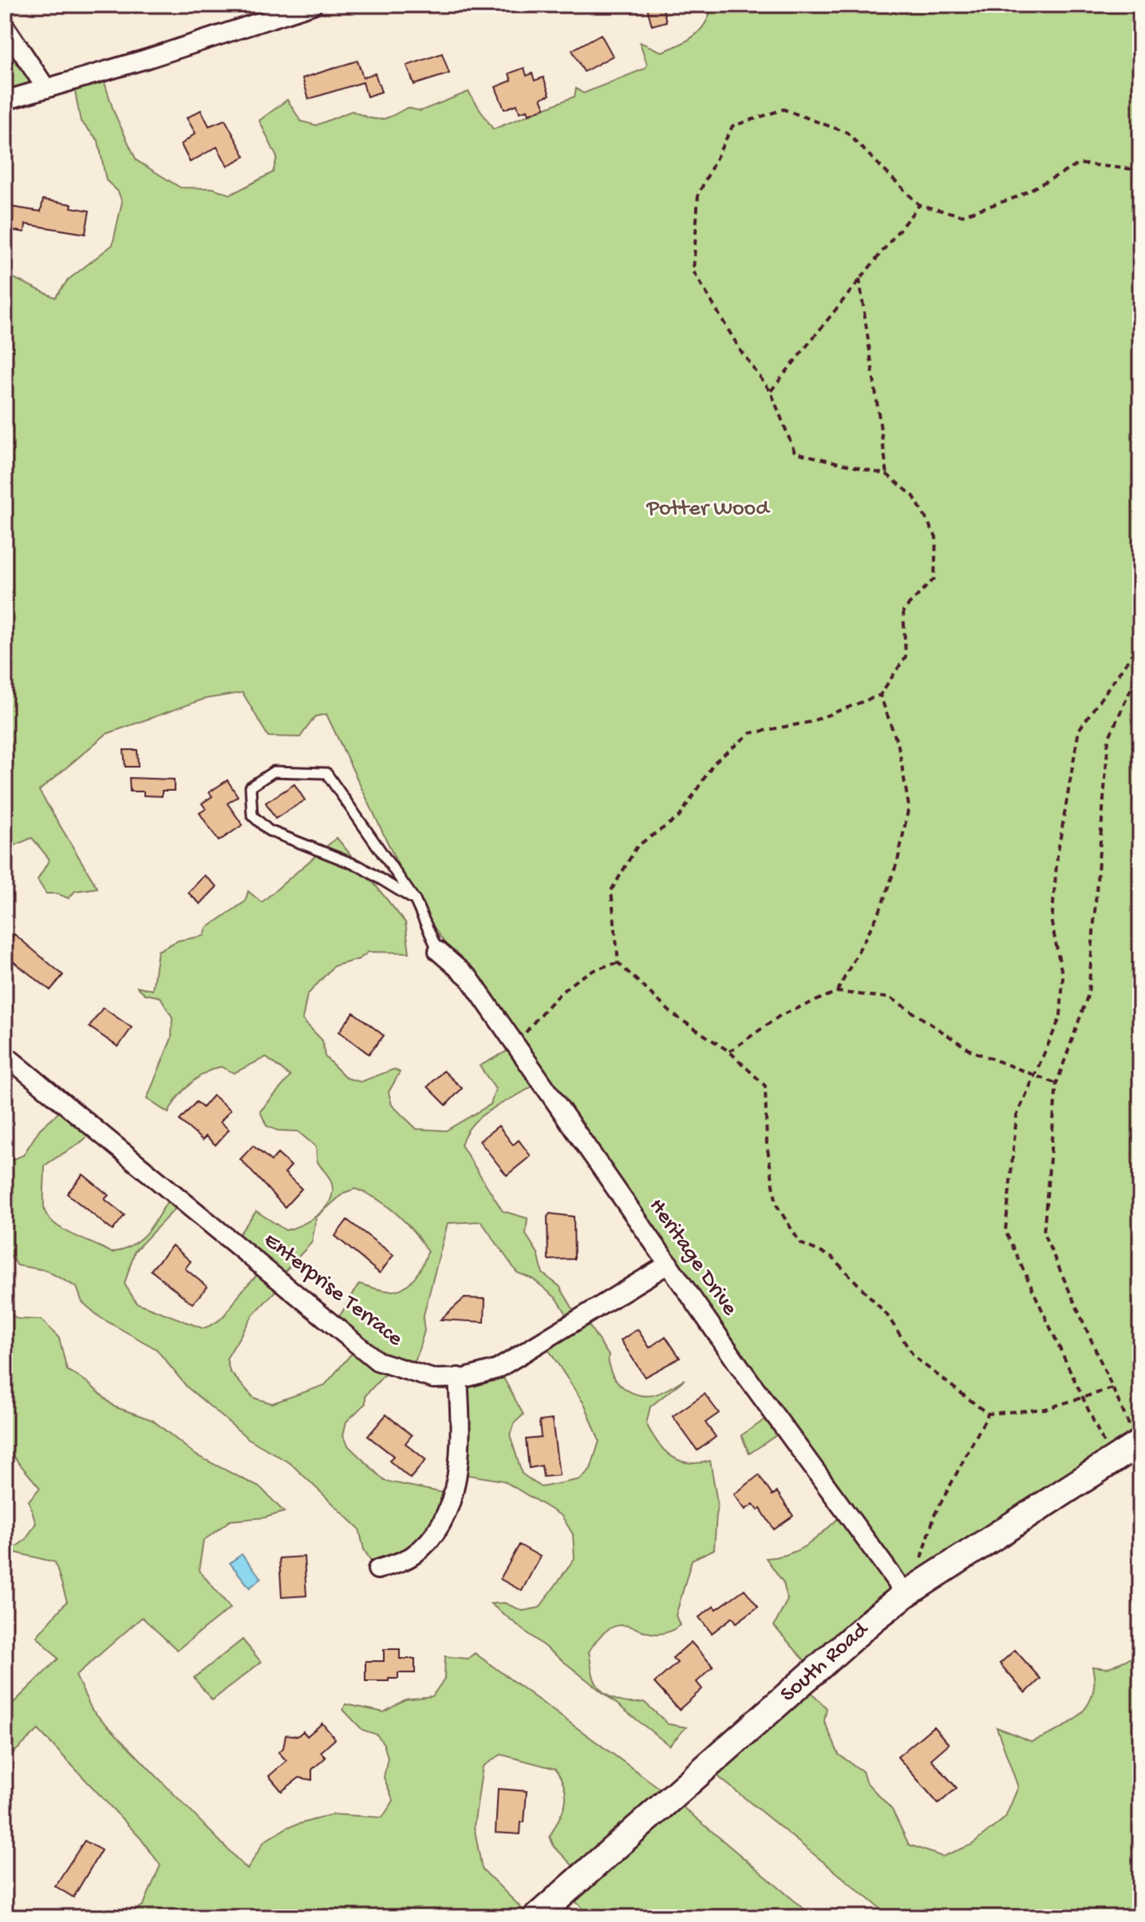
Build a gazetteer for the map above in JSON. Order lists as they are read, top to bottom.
{
  "streets": {
    "street": ["Heritage Drive", "Enterprise Terrace", "South Road"]
  },
  "crossings": [
    ["Heritage Drive", "Enterprise Terrace"],
    ["Heritage Drive", "South Road"]
  ],
  "parks": ["Potter Wood"]
}
